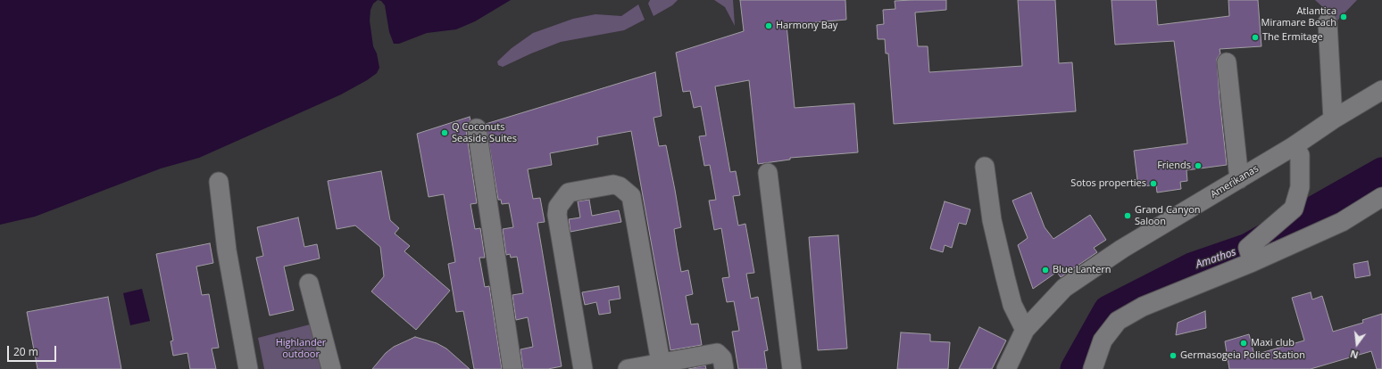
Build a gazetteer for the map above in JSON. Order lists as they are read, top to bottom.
{
  "streets": {
    "street": ["Amerikanas"]
  },
  "water": ["Amathos"],
  "parks": ["Highlander outdoor"],
  "places": [
    "Atlantica Miramare Beach",
    "Harmony Bay",
    "The Ermitage",
    "Q Coconuts Seaside Suites",
    "Friends",
    "Sotos properties",
    "Grand Canyon Saloon",
    "Blue Lantern",
    "Maxi club",
    "Germasogeia Police Station"
  ],
  "scale_bar": "20 m",
  "north": "bottom"
}
